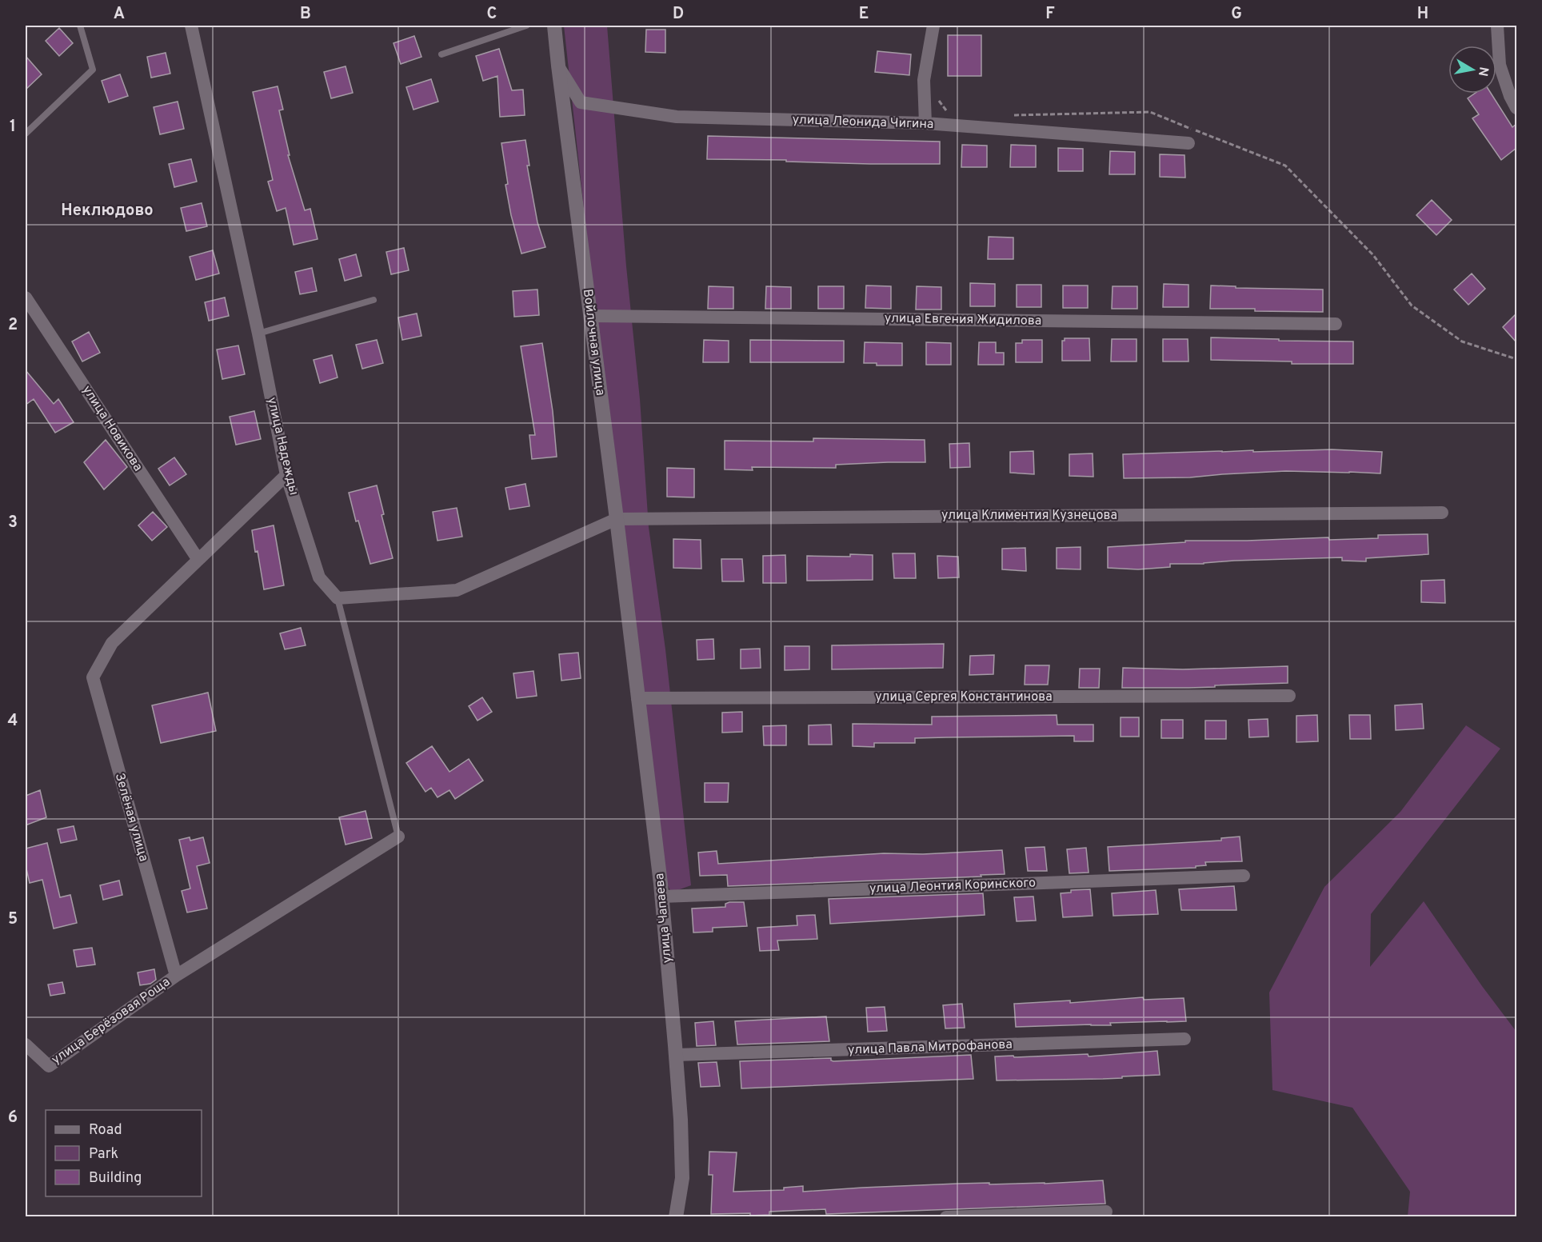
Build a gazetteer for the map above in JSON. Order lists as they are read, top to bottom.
{
  "streets": {
    "street": [
      "улица Леонида Чигина",
      "улица Евгения Жидилова",
      "Войлочная улица",
      "улица Новикова",
      "улица Надежды",
      "улица Климентия Кузнецова",
      "улица Сергея Константинова",
      "Зелёная улица",
      "улица Леонтия Коринского",
      "улица Чапаева",
      "улица Берёзовая Роща",
      "улица Павла Митрофанова"
    ]
  },
  "crossings": [
    ["улица Леонида Чигина", "Войлочная улица"],
    ["улица Евгения Жидилова", "Войлочная улица"],
    ["Войлочная улица", "улица Климентия Кузнецова"],
    ["Войлочная улица", "улица Чапаева"],
    ["улица Новикова", "Зелёная улица"],
    ["улица Надежды", "Зелёная улица"],
    ["улица Сергея Константинова", "улица Чапаева"],
    ["Зелёная улица", "улица Берёзовая Роща"],
    ["улица Леонтия Коринского", "улица Чапаева"],
    ["улица Чапаева", "улица Павла Митрофанова"]
  ],
  "districts": ["Неклюдово"],
  "legend": ["Road", "Park", "Building"],
  "north": "right",
  "grid": {
    "columns": [
      "A",
      "B",
      "C",
      "D",
      "E",
      "F",
      "G",
      "H"
    ],
    "rows": [
      "1",
      "2",
      "3",
      "4",
      "5",
      "6"
    ]
  }
}
